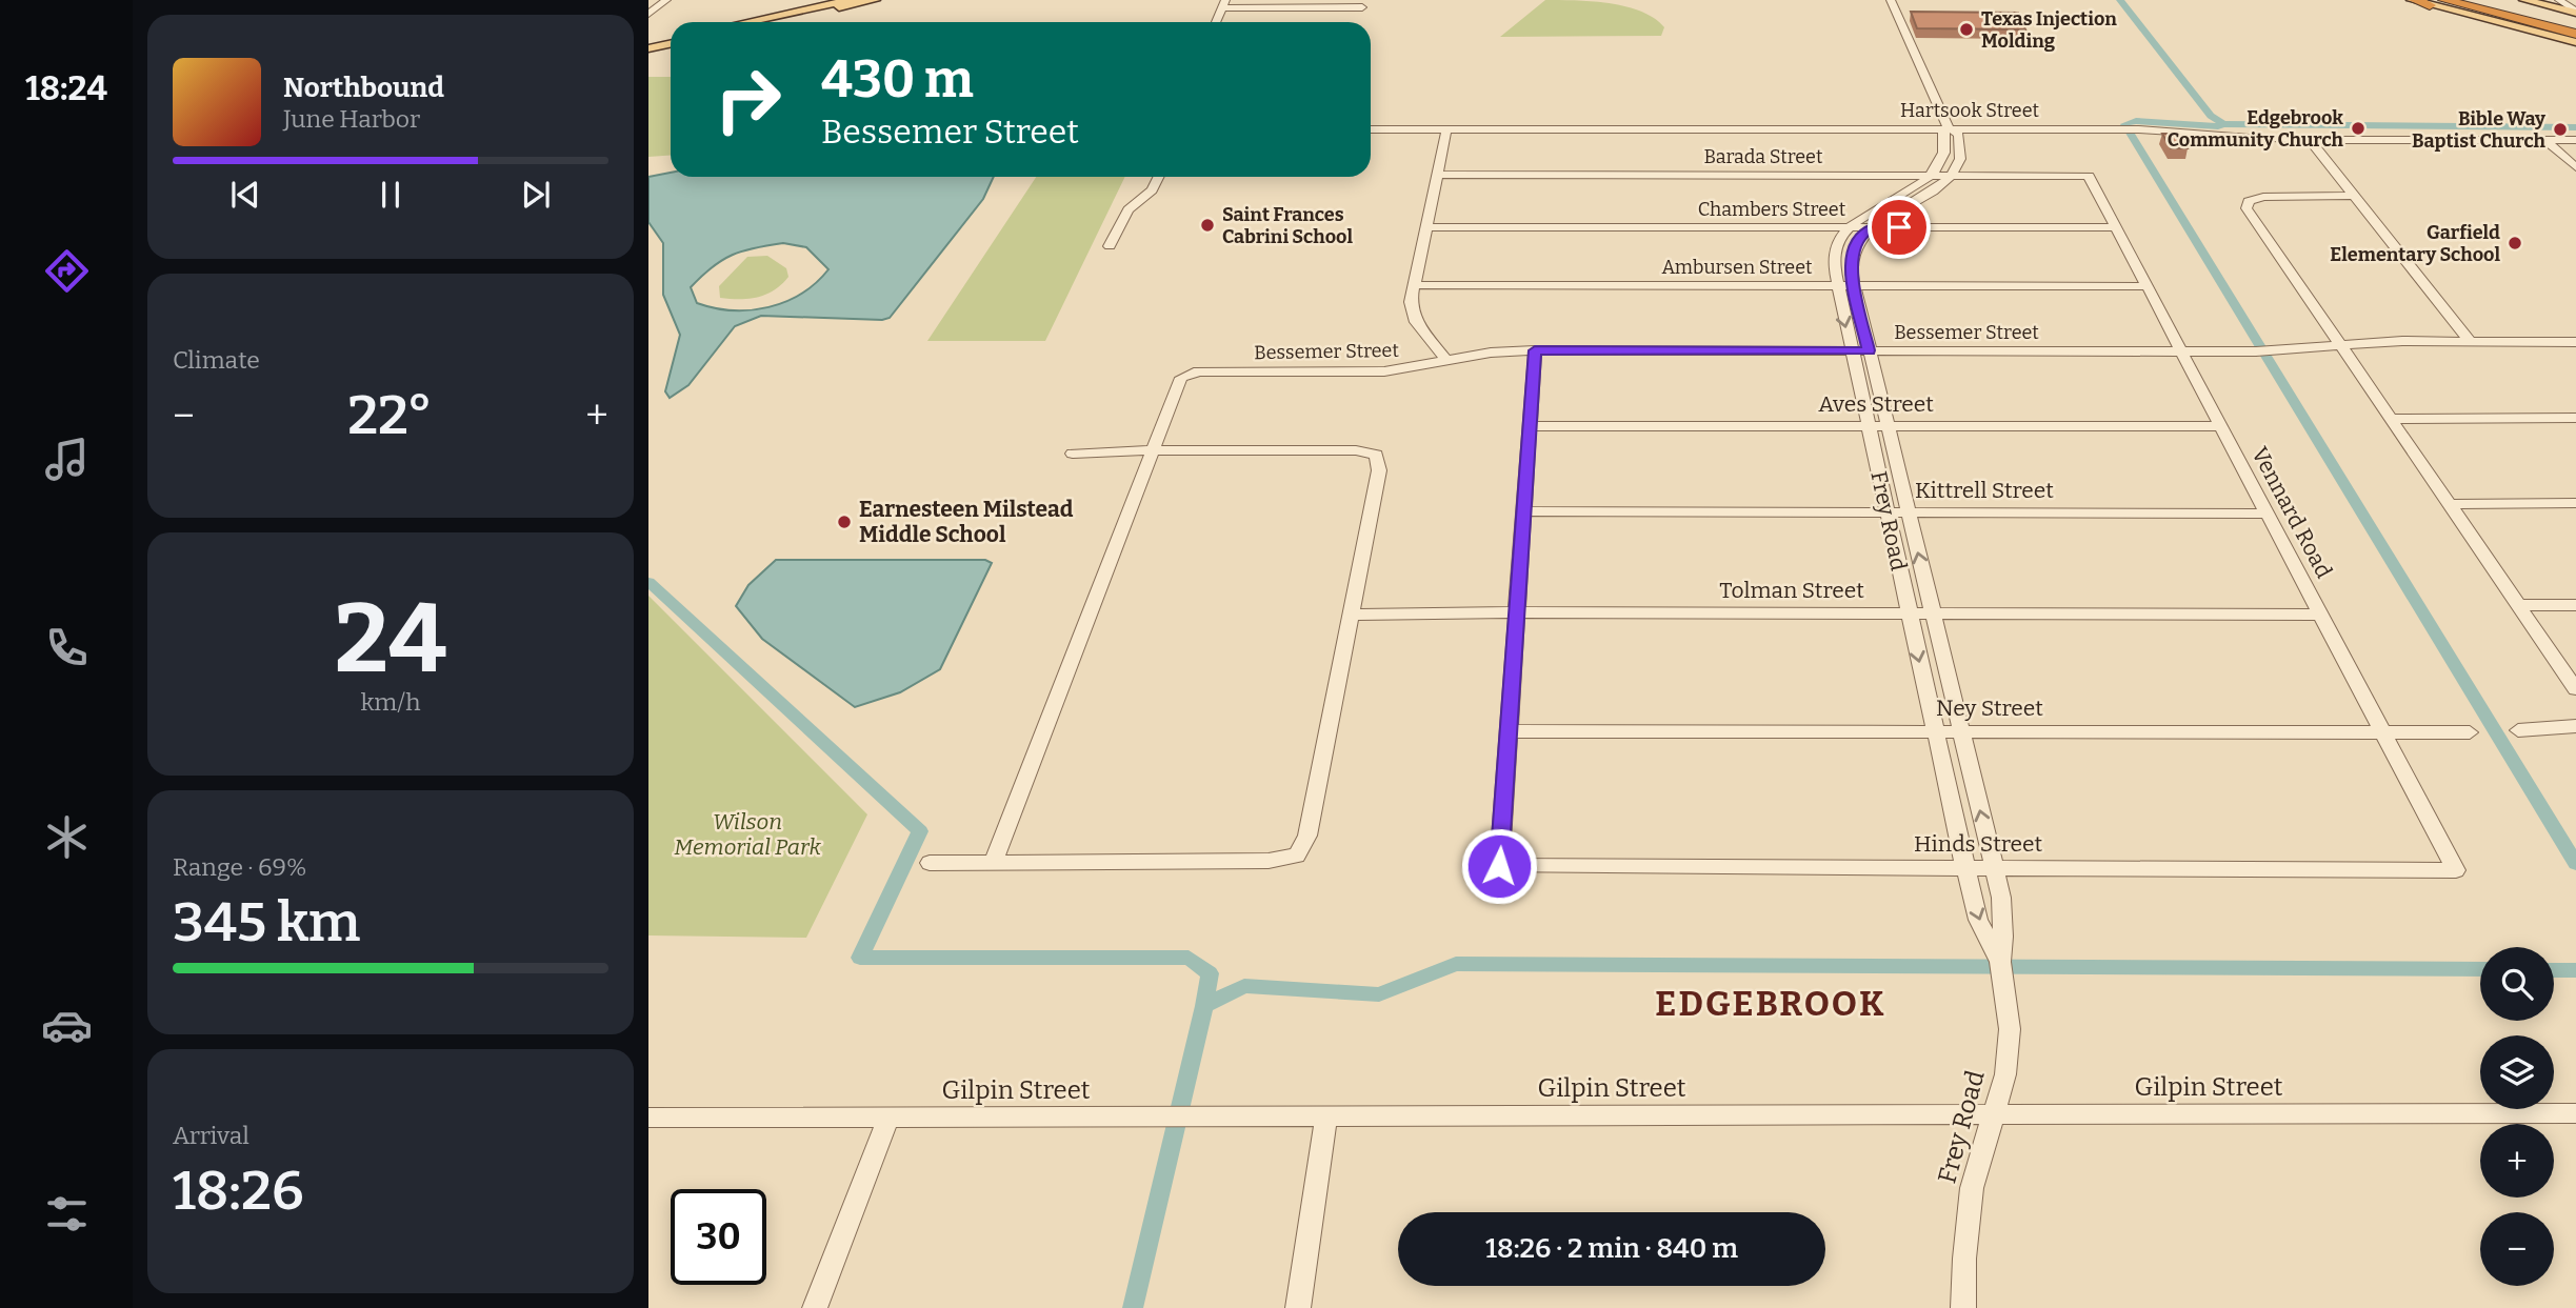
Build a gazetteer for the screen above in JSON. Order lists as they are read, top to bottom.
{
  "streets": {
    "street": [
      "Hartsook Street",
      "Barada Street",
      "Chambers Street",
      "Ambursen Street",
      "Bessemer Street",
      "Aves Street",
      "Kittrell Street",
      "Vennard Road",
      "Frey Road",
      "Tolman Street",
      "Ney Street",
      "Hinds Street",
      "Gilpin Street"
    ]
  },
  "crossings": [
    ["Barada Street", "Vennard Road"],
    ["Barada Street", "Frey Road"],
    ["Chambers Street", "Vennard Road"],
    ["Chambers Street", "Frey Road"],
    ["Ambursen Street", "Vennard Road"],
    ["Ambursen Street", "Frey Road"],
    ["Bessemer Street", "Vennard Road"],
    ["Bessemer Street", "Frey Road"],
    ["Aves Street", "Vennard Road"],
    ["Aves Street", "Frey Road"],
    ["Kittrell Street", "Vennard Road"],
    ["Kittrell Street", "Frey Road"],
    ["Vennard Road", "Tolman Street"],
    ["Vennard Road", "Ney Street"],
    ["Vennard Road", "Hinds Street"],
    ["Frey Road", "Tolman Street"],
    ["Frey Road", "Ney Street"],
    ["Frey Road", "Hinds Street"],
    ["Frey Road", "Gilpin Street"],
    ["Ney Street", "Hinds Street"]
  ],
  "districts": ["EDGEBROOK"],
  "parks": ["Wilson Memorial Park"],
  "places": [
    "Texas Injection Molding",
    "Edgebrook Community Church",
    "Bible Way Baptist Church",
    "Saint Frances Cabrini School",
    "Garfield Elementary School",
    "Earnesteen Milstead Middle School"
  ],
  "page": {
    "tabs": "18:24",
    "turn": ["430 m", "Bessemer Street"],
    "song": ["Northbound", "June Harbor"],
    "tile": [
      "Climate",
      ["24", "km/h"],
      ["Range · 69%", "345 km"],
      ["Arrival", "18:26"]
    ],
    "heat": ["−", "22°", "+"],
    "map_buttons": ["+", "−"],
    "limit": "30",
    "trip": "18:26 · 2 min · 840 m"
  }
}
